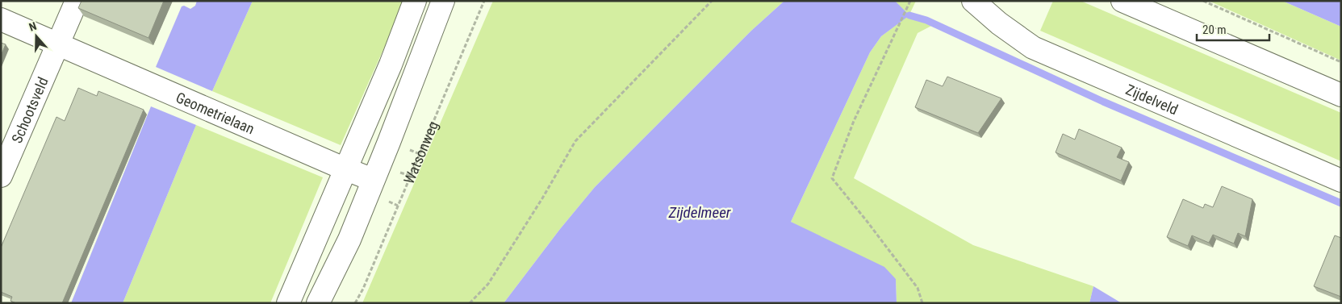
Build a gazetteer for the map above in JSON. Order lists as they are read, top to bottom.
{
  "streets": {
    "street": ["Zijdelveld", "Schootsveld", "Geometrielaan"],
    "path": ["Watsonweg"]
  },
  "crossings": [
    ["Schootsveld", "Geometrielaan"]
  ],
  "water": ["Zijdelmeer"],
  "scale_bar": "20 m",
  "north": "top"
}
